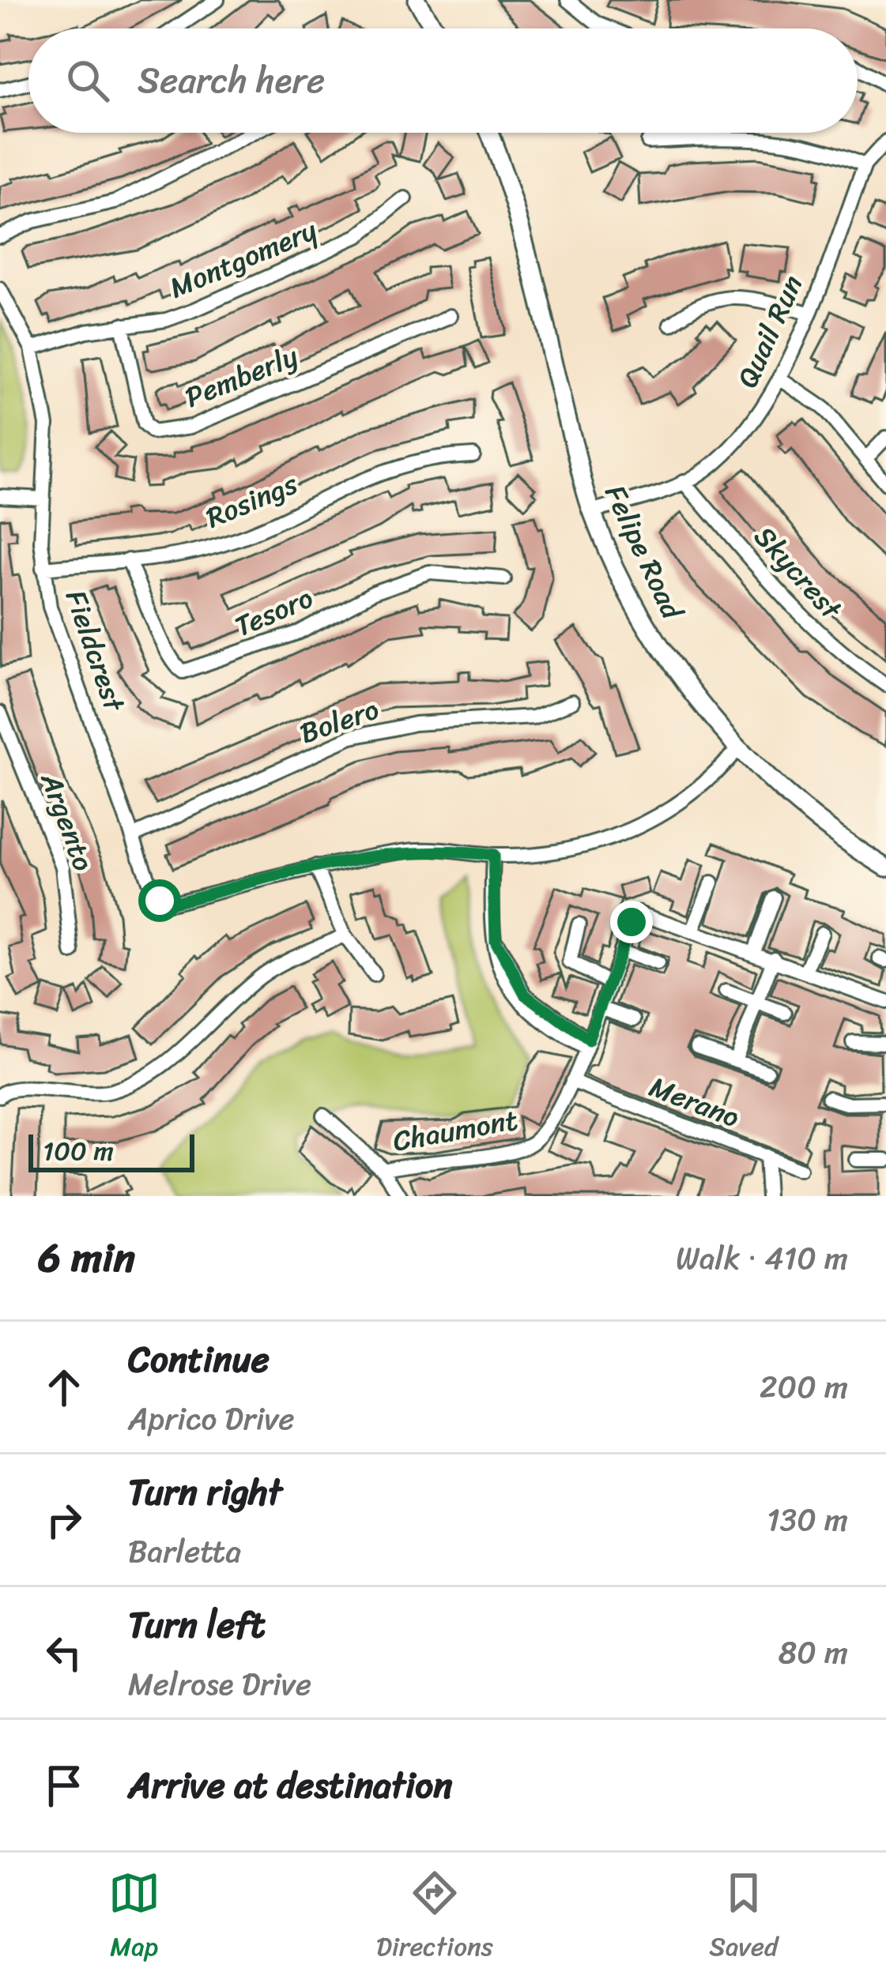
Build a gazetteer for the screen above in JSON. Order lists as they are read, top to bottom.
{
  "streets": {
    "main road": ["Felipe Road"],
    "street": [
      "Montgomery",
      "Quail Run",
      "Pemberly",
      "Rosings",
      "Skycrest",
      "Tesoro",
      "Fieldcrest",
      "Bolero",
      "Argento",
      "Merano",
      "Chaumont"
    ]
  },
  "crossings": [
    ["Montgomery", "Pemberly"],
    ["Montgomery", "Fieldcrest"],
    ["Quail Run", "Felipe Road"],
    ["Quail Run", "Skycrest"],
    ["Rosings", "Tesoro"],
    ["Rosings", "Fieldcrest"],
    ["Fieldcrest", "Bolero"],
    ["Merano", "Chaumont"]
  ],
  "scale_bar": "100 m",
  "page": {
    "search": "Search here",
    "scale": "100 m",
    "heading": ["6 min", "Walk · 410 m"],
    "list": [
      ["Continue", "Aprico Drive", "200 m"],
      ["Turn right", "Barletta", "130 m"],
      ["Turn left", "Melrose Drive", "80 m"],
      "Arrive at destination"
    ],
    "nav": ["Map", "Directions", "Saved"]
  }
}
